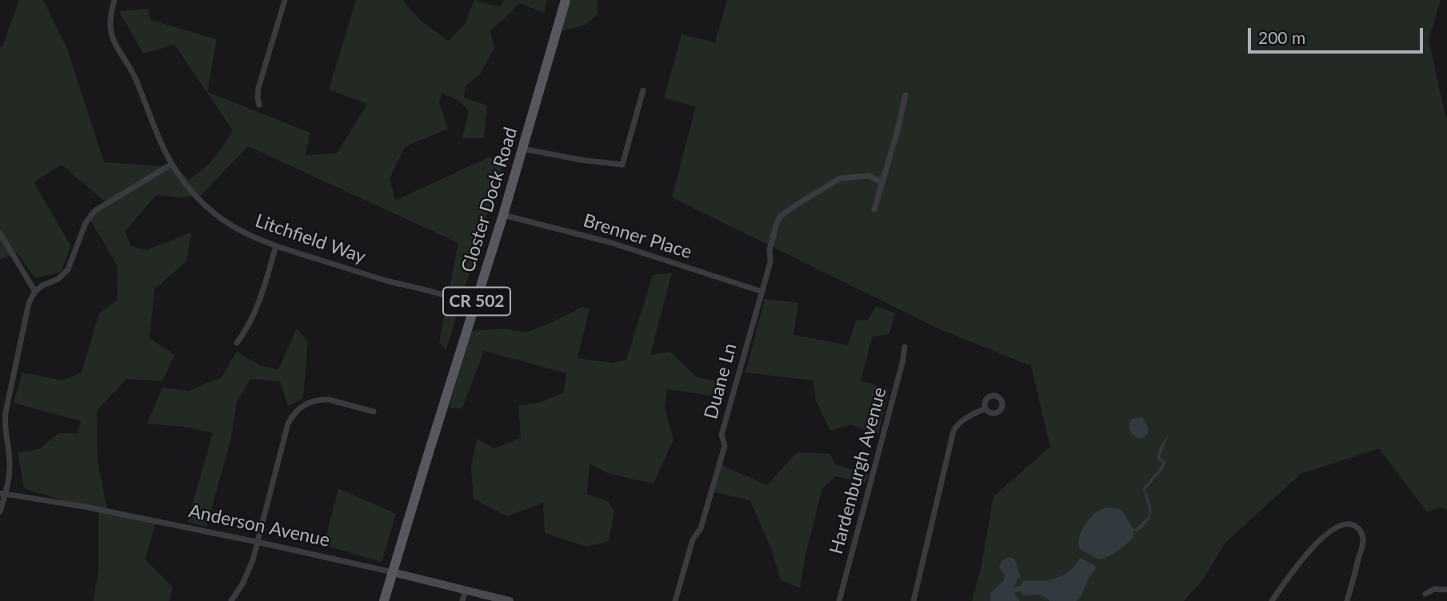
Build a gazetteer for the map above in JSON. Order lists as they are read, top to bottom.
{
  "streets": {
    "main road": ["Closter Dock Road", "CR 502", "Anderson Avenue"],
    "street": [
      "Brenner Place",
      "Litchfield Way",
      "Duane Ln",
      "Hardenburgh Avenue"
    ]
  },
  "crossings": [
    ["Closter Dock Road", "Brenner Place"],
    ["Closter Dock Road", "Litchfield Way"],
    ["Closter Dock Road", "Anderson Avenue"],
    ["Brenner Place", "Duane Ln"]
  ],
  "scale_bar": "200 m"
}
